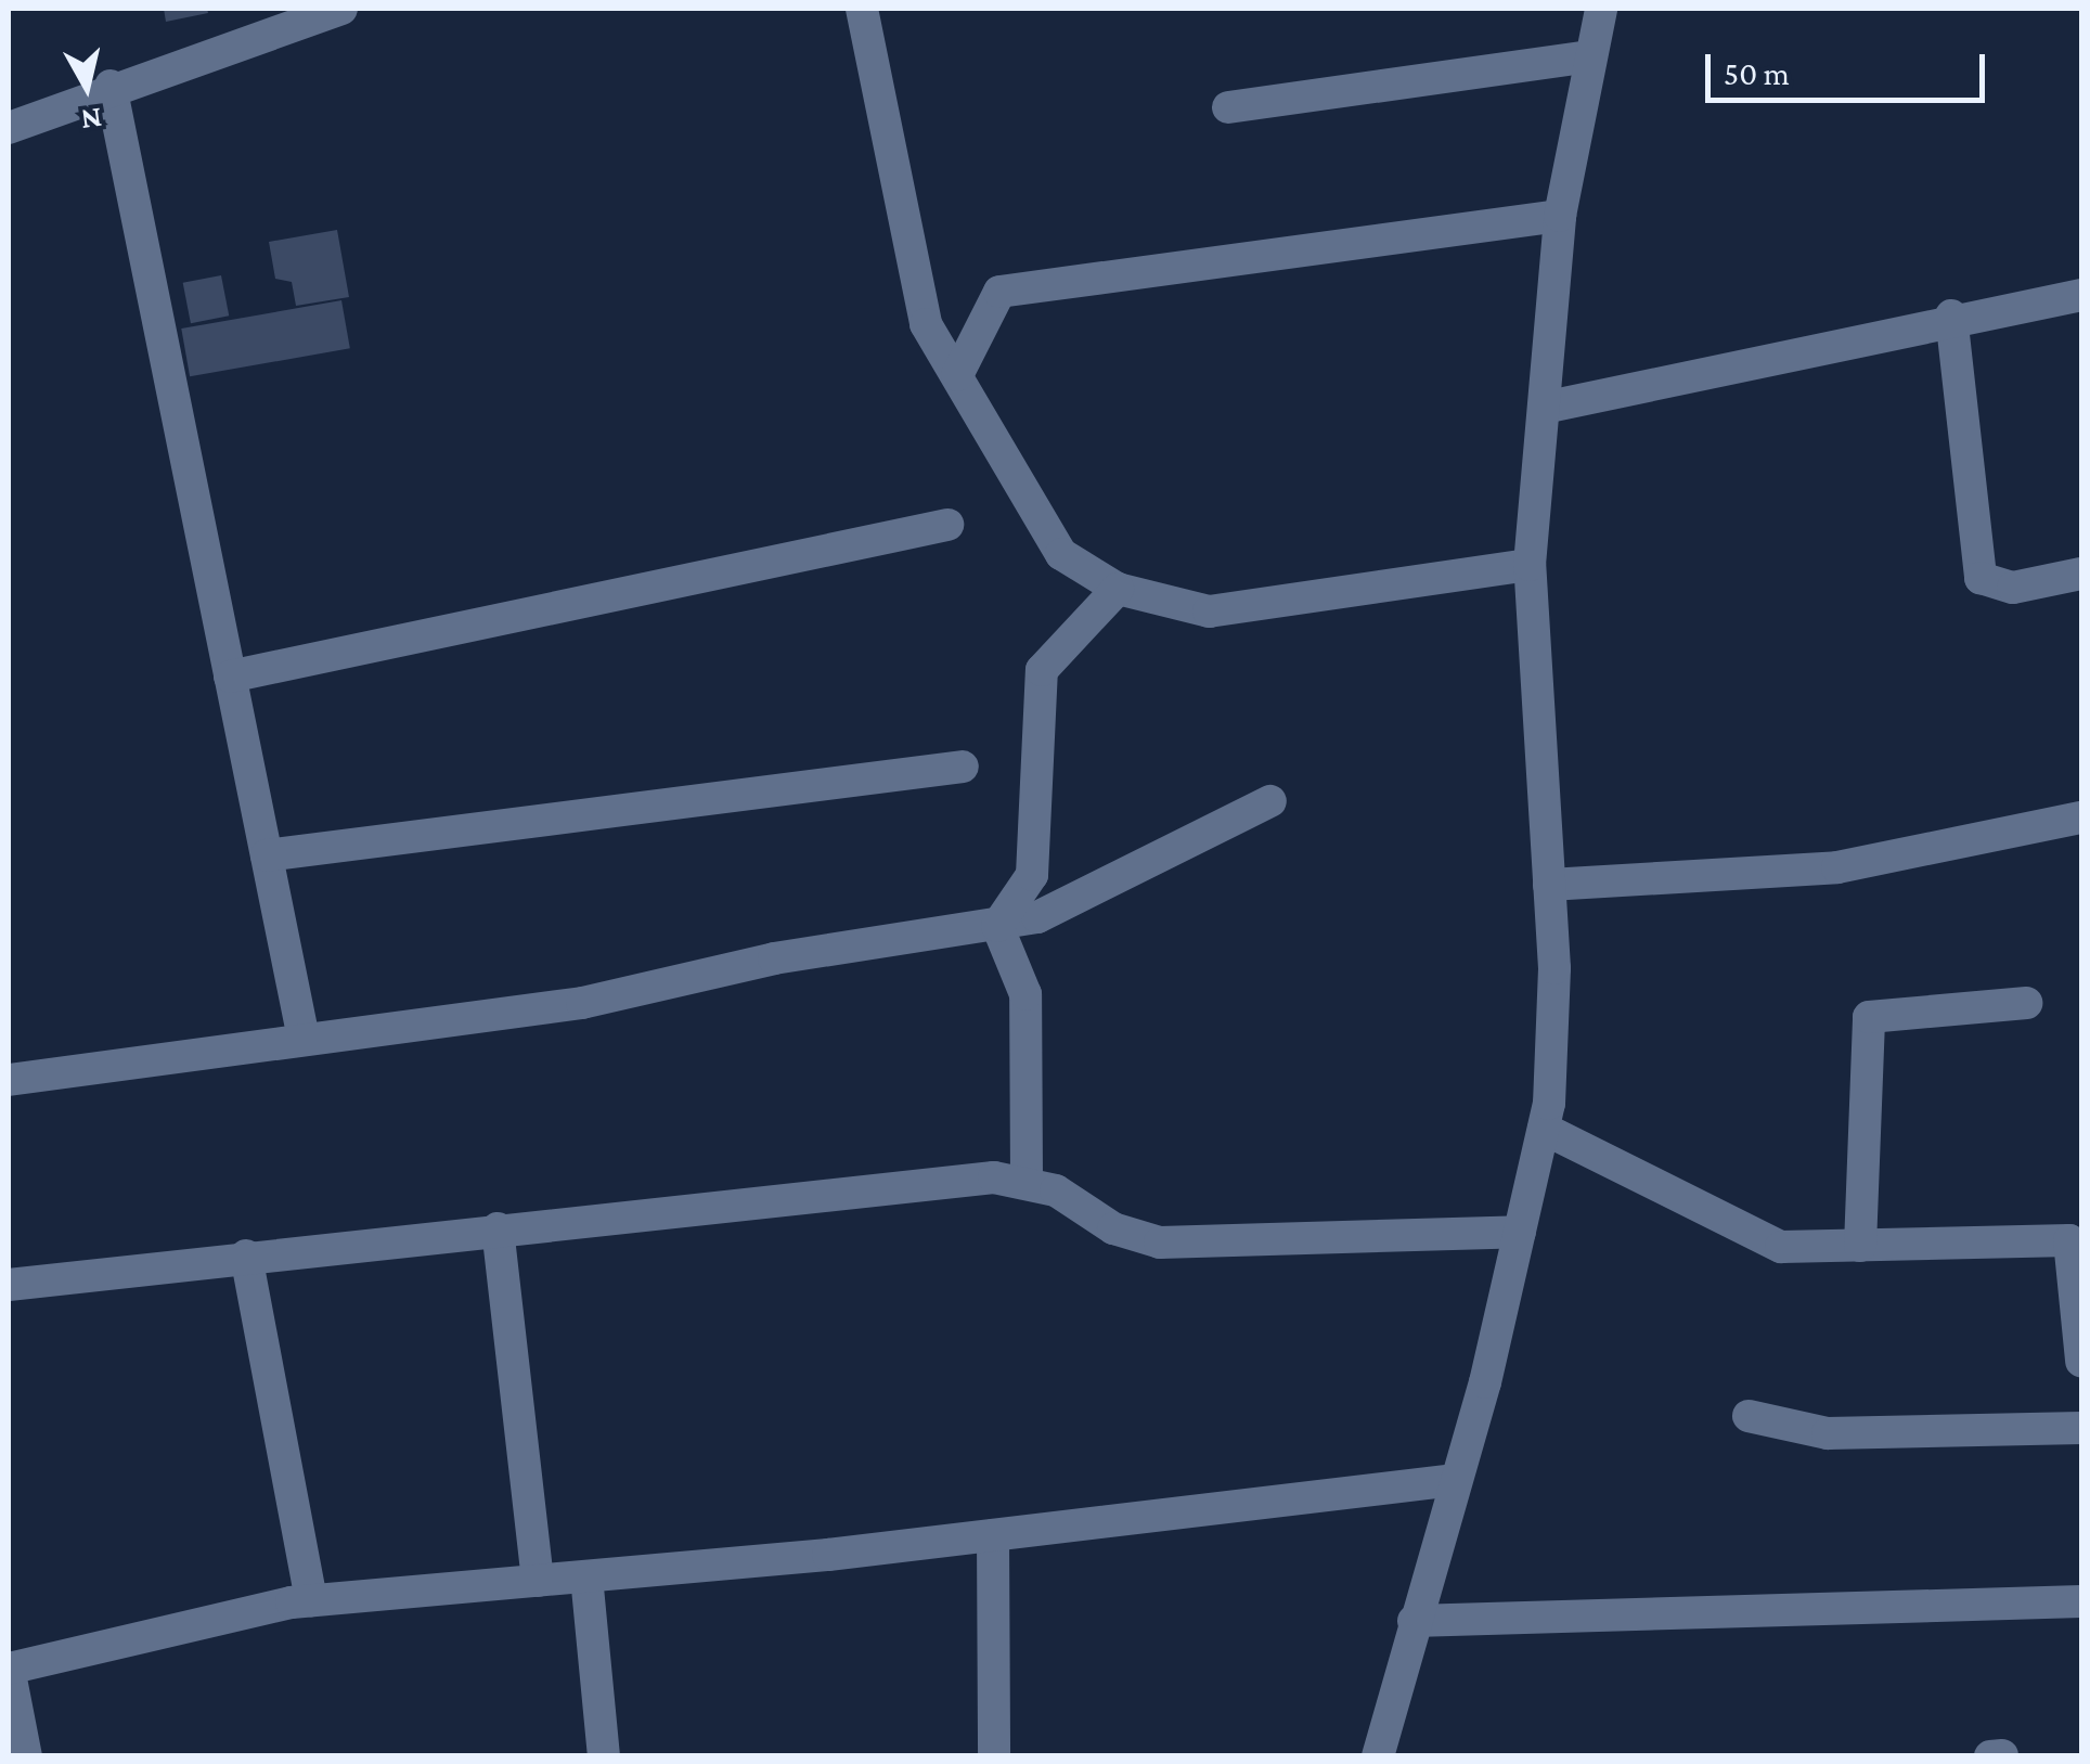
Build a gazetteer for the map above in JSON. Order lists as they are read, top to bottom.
{
  "scale_bar": "50 m",
  "north": "bottom"
}
